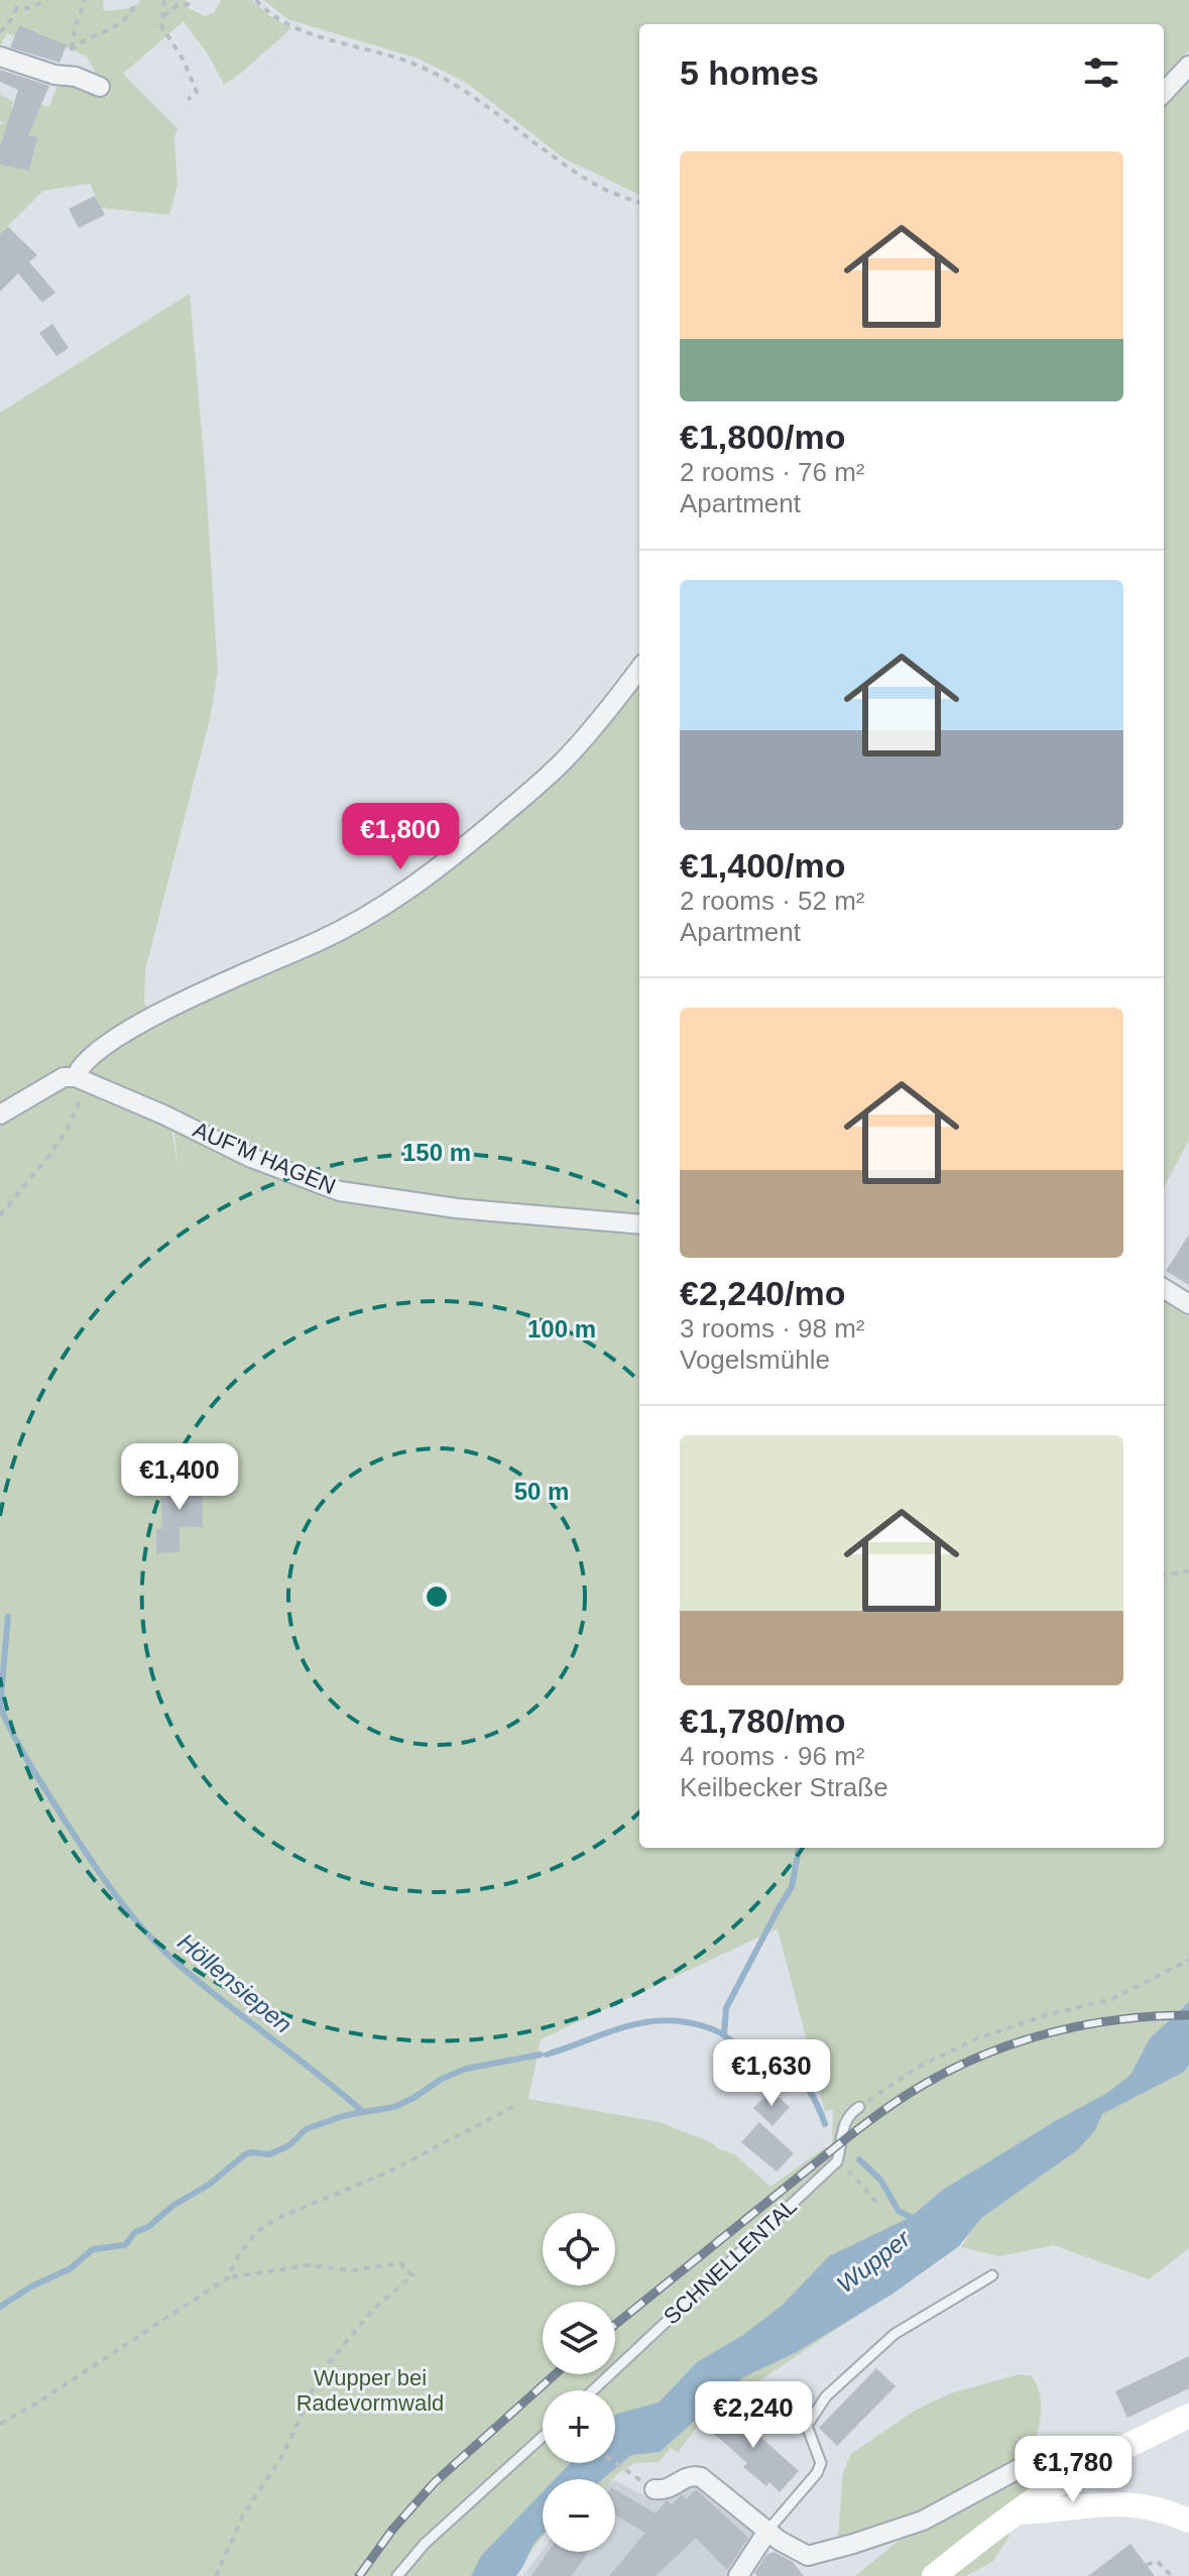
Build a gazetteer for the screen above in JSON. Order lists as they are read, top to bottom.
{
  "streets": {
    "street": ["AUF'M HAGEN"],
    "lane": ["SCHNELLENTAL"]
  },
  "water": ["Höllensiepen", "Wupper"],
  "parks": ["Wupper bei Radevormwald"],
  "page": {
    "heading": "5 homes",
    "list": [
      {
        "name": "€1,800/mo",
        "note": "2 rooms · 76 m² · Apartment"
      },
      {
        "name": "€1,400/mo",
        "note": "2 rooms · 52 m² · Apartment"
      },
      {
        "name": "€2,240/mo",
        "note": "3 rooms · 98 m² · Vogelsmühle"
      },
      {
        "name": "€1,780/mo",
        "note": "4 rooms · 96 m² · Keilbecker Straße"
      }
    ],
    "price": [
      "€1,800",
      "€1,400",
      "€1,630",
      "€2,240",
      "€1,780"
    ],
    "map_buttons": ["+", "−"]
  },
  "rings": ["150 m", "100 m", "50 m"]
}
